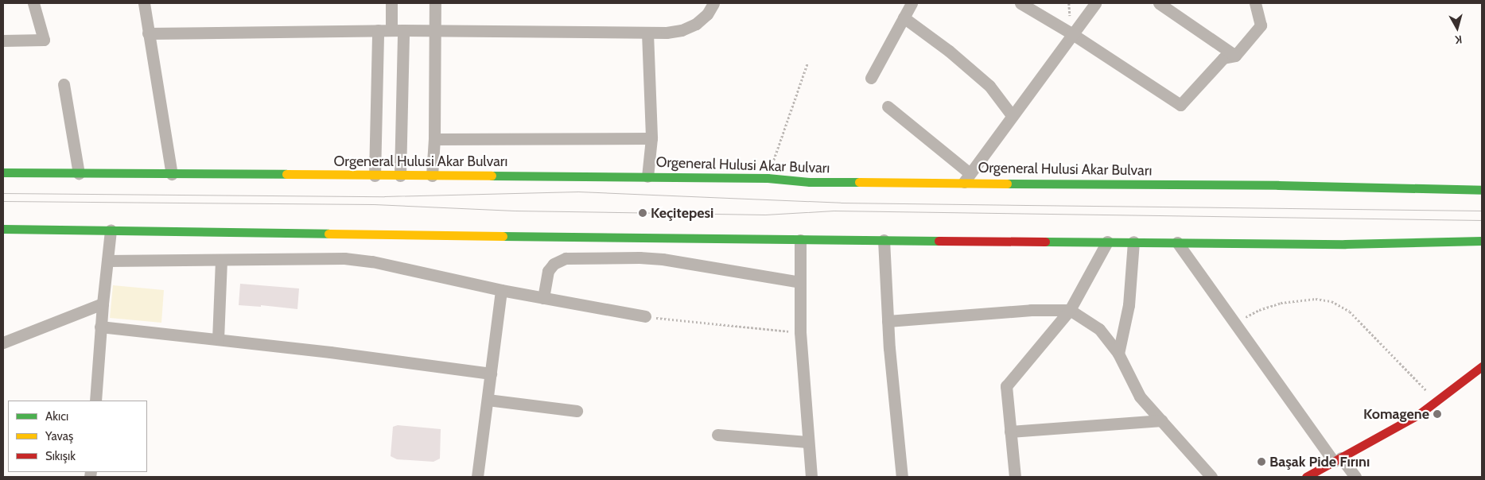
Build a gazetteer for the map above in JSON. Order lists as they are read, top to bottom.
{
  "streets": {
    "main road": ["Orgeneral Hulusi Akar Bulvarı"]
  },
  "places": ["Keçitepesi", "Komagene", "Başak Pide Fırını"],
  "legend": ["Akıcı", "Yavaş", "Sıkışık"],
  "north": "bottom"
}
